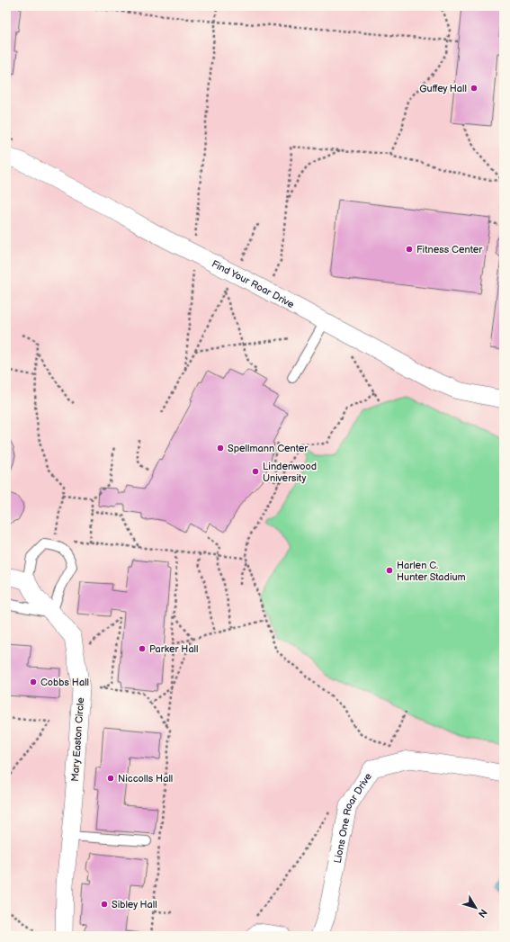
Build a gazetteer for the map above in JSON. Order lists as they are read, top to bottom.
{
  "streets": {
    "street": ["Find Your Roar Drive", "Mary Easton Circle", "Lions One Roar Drive"]
  },
  "places": [
    "Guffey Hall",
    "Fitness Center",
    "Spellmann Center",
    "Lindenwood University",
    "Harlen C. Hunter Stadium",
    "Parker Hall",
    "Cobbs Hall",
    "Niccolls Hall",
    "Sibley Hall"
  ],
  "north": "bottom right"
}
